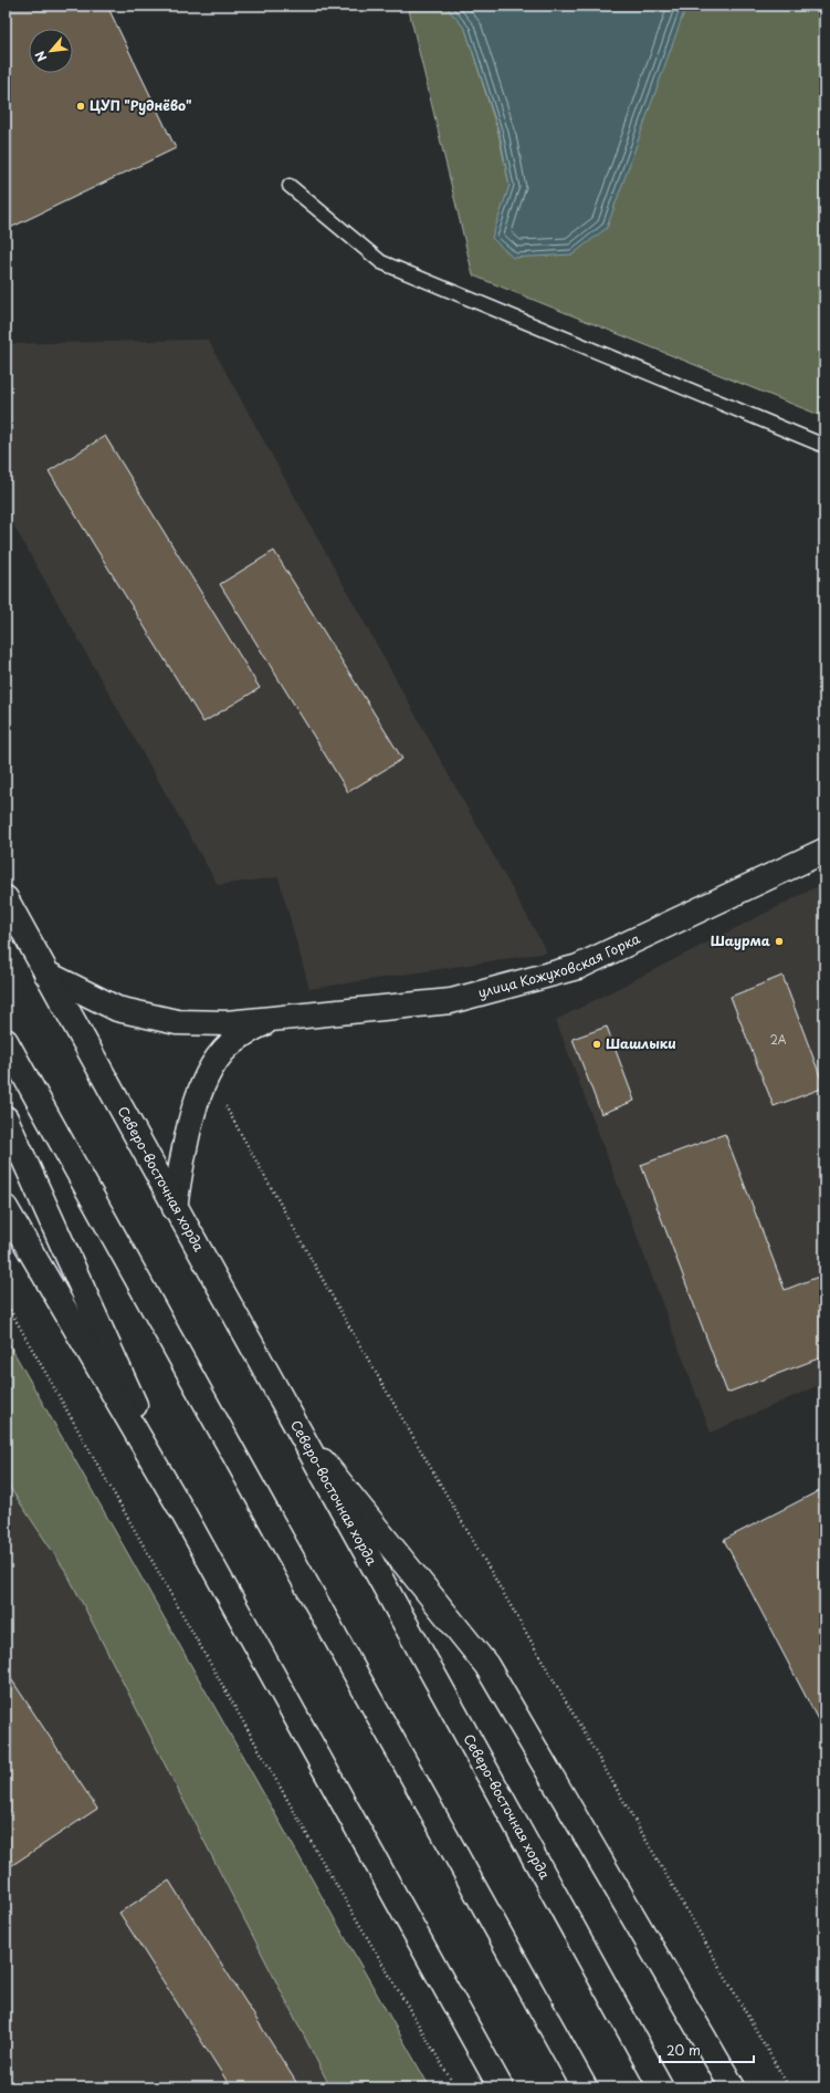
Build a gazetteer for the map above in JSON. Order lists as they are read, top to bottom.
{
  "streets": {
    "main road": ["улица Кожуховская Горка", "Северо-восточная хорда"]
  },
  "crossings": [
    ["улица Кожуховская Горка", "Северо-восточная хорда"]
  ],
  "places": ["ЦУП \"Руднёво\"", "Шаурма", "Шашлыки"],
  "house_numbers": ["2А"],
  "scale_bar": "20 m",
  "north": "bottom left"
}
